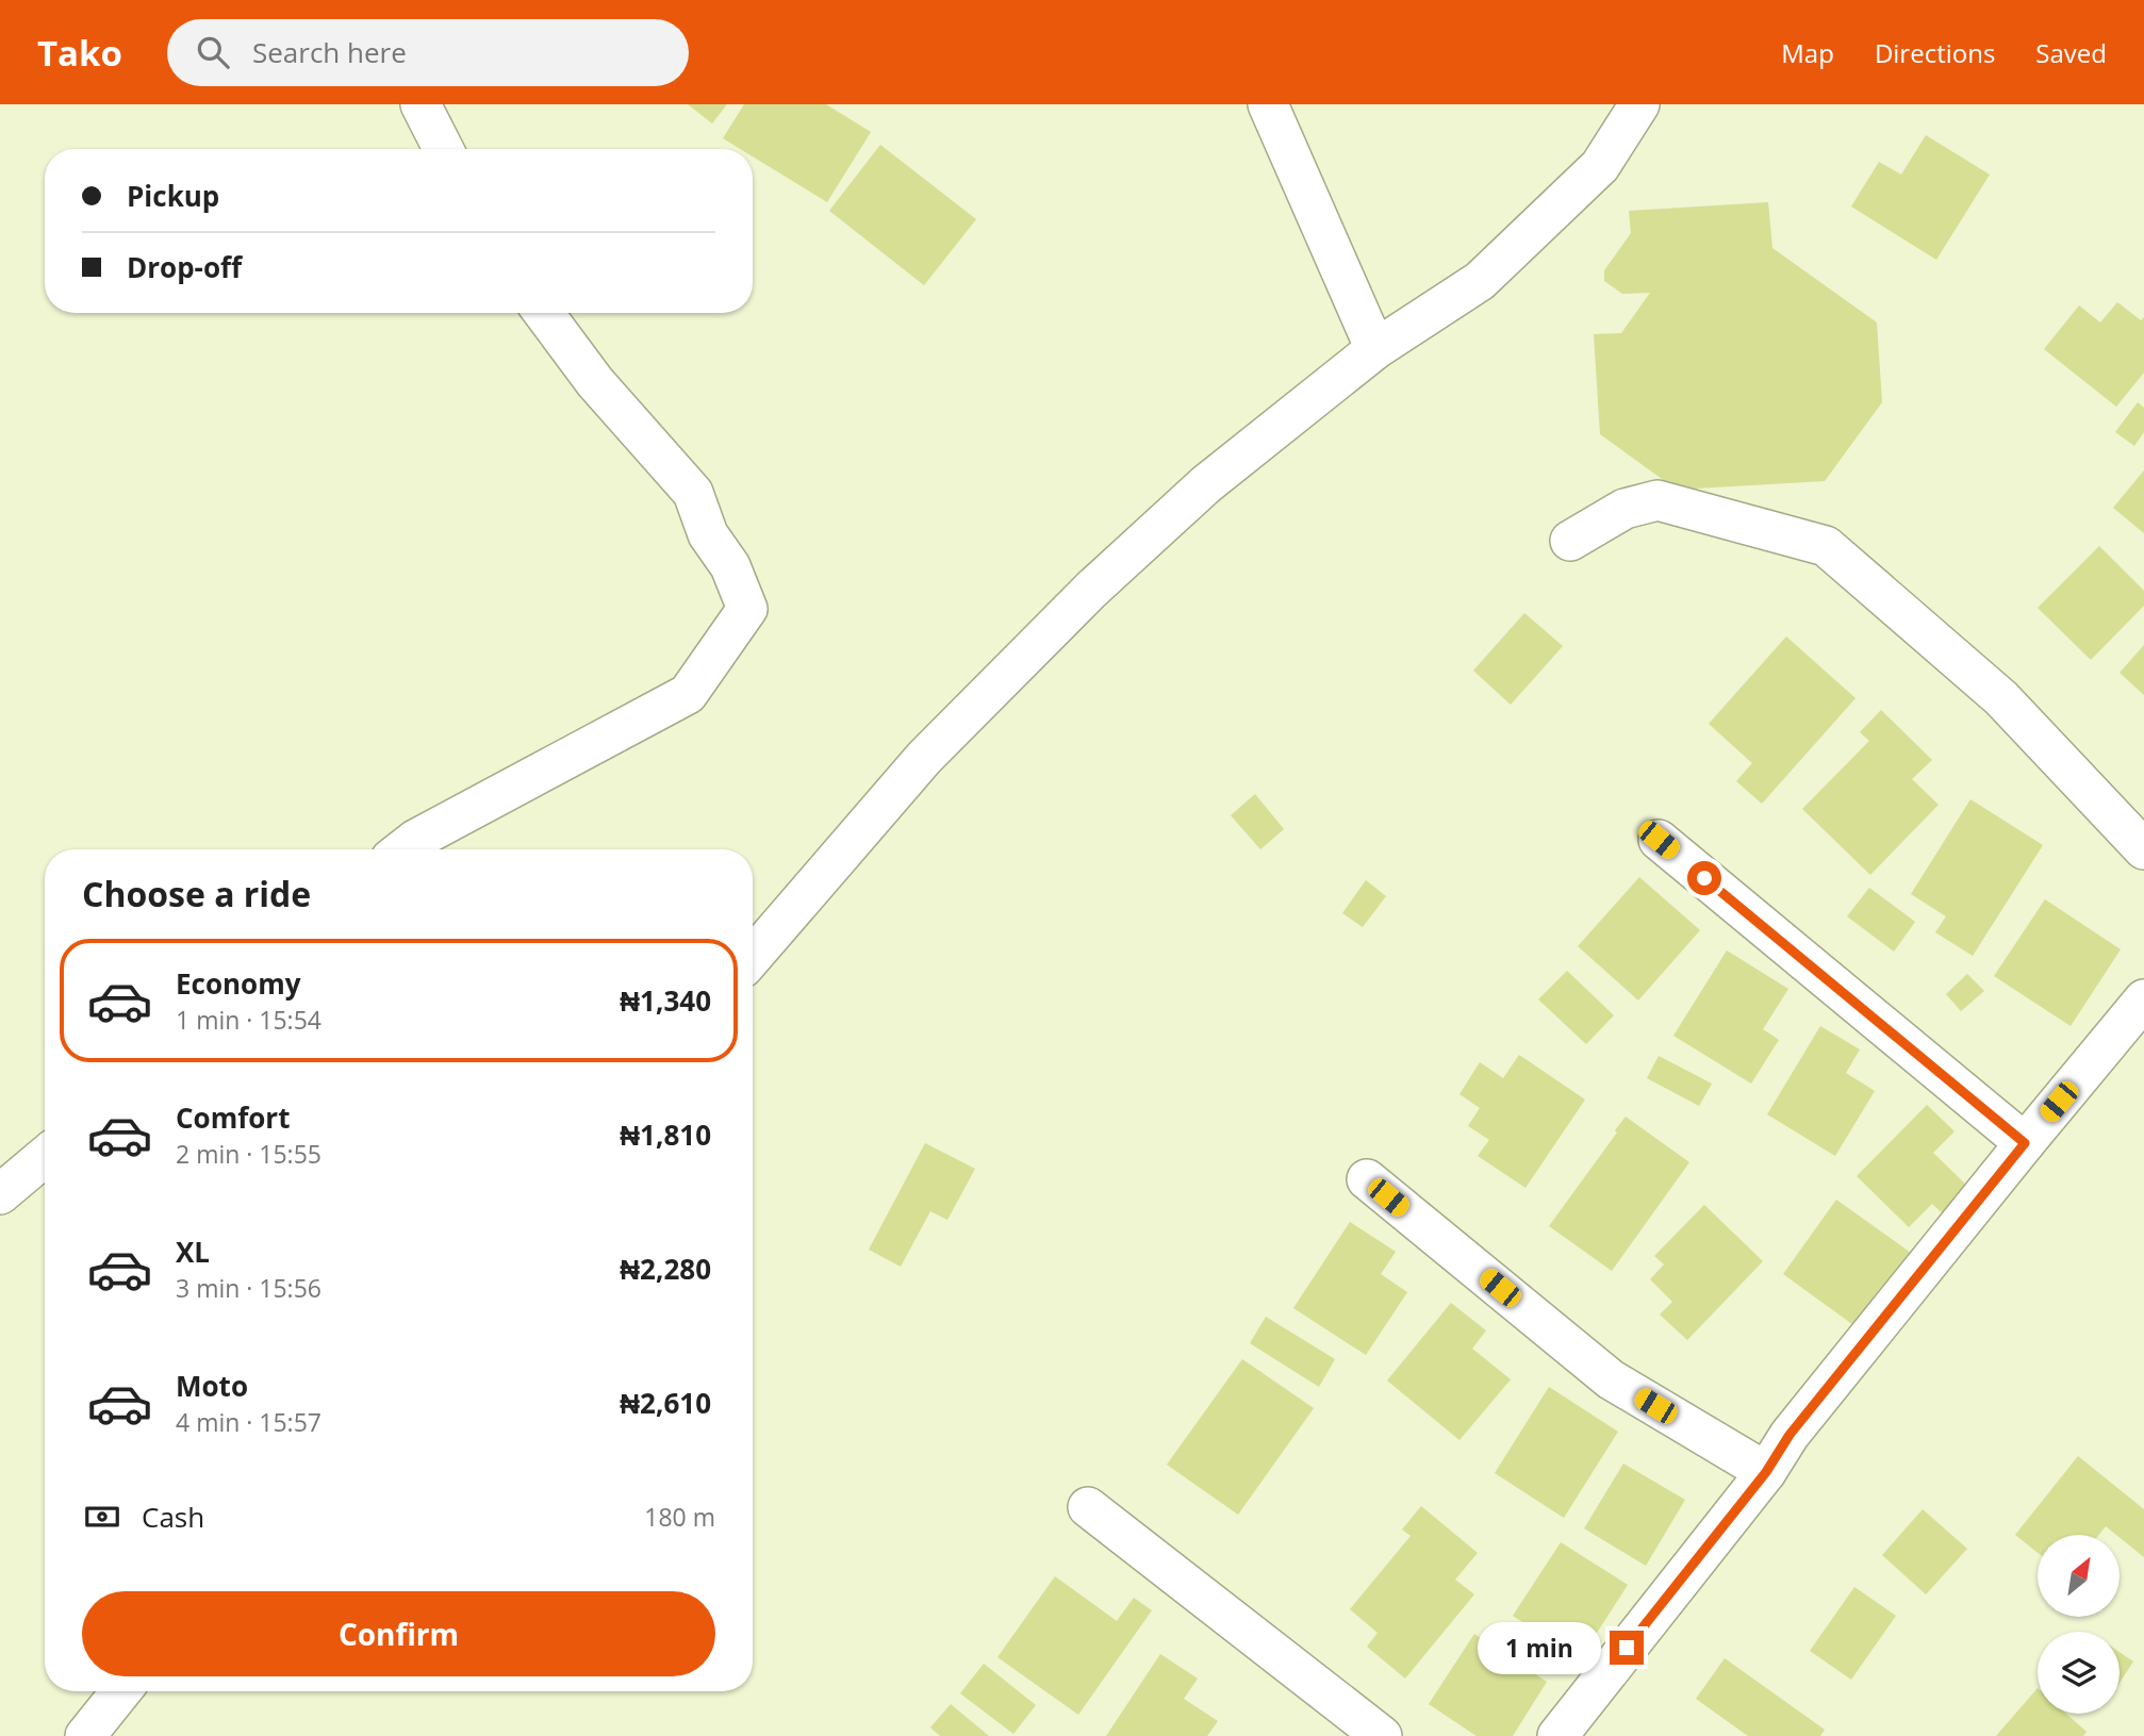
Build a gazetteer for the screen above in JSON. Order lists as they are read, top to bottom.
{
  "north": "top right",
  "page": {
    "header": "Tako",
    "search": "Search here",
    "nav": ["Map", "Directions", "Saved"],
    "banner": ["Pickup", "Drop-off"],
    "heading": "Choose a ride",
    "list": [
      {
        "name": "Economy",
        "note": "1 min · 15:54",
        "value": "₦1,340"
      },
      {
        "name": "Comfort",
        "note": "2 min · 15:55",
        "value": "₦1,810"
      },
      {
        "name": "XL",
        "note": "3 min · 15:56",
        "value": "₦2,280"
      },
      {
        "name": "Moto",
        "note": "4 min · 15:57",
        "value": "₦2,610"
      }
    ],
    "pay": ["Cash", "180 m"],
    "buttons": "Confirm",
    "bubble": "1 min"
  }
}
